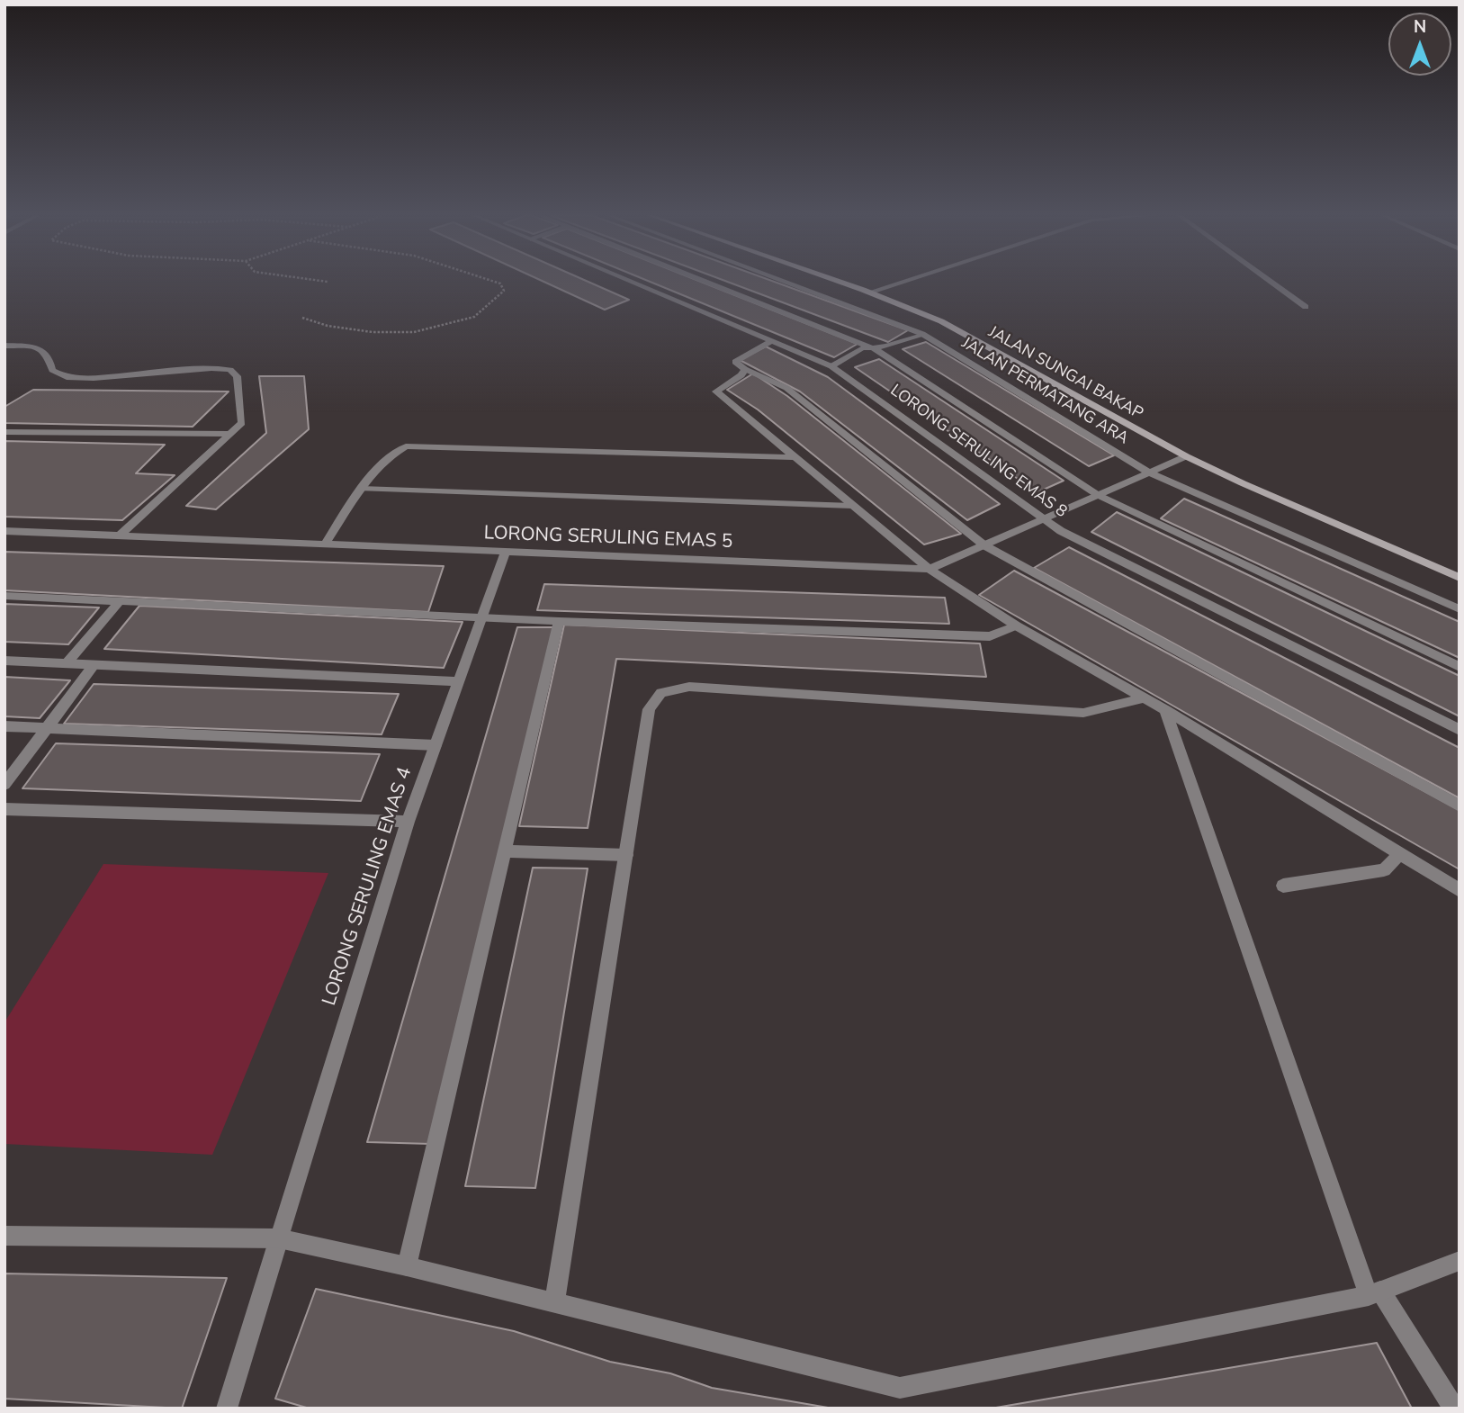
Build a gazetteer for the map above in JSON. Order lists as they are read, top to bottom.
{
  "streets": {
    "main road": ["JALAN SUNGAI BAKAP"],
    "street": [
      "JALAN PERMATANG ARA",
      "LORONG SERULING EMAS 8",
      "LORONG SERULING EMAS 5",
      "LORONG SERULING EMAS 4"
    ]
  },
  "crossings": [
    ["JALAN SUNGAI BAKAP", "LORONG SERULING EMAS 5"],
    ["JALAN PERMATANG ARA", "LORONG SERULING EMAS 5"],
    ["LORONG SERULING EMAS 8", "LORONG SERULING EMAS 5"],
    ["LORONG SERULING EMAS 5", "LORONG SERULING EMAS 4"]
  ],
  "north": "top"
}
